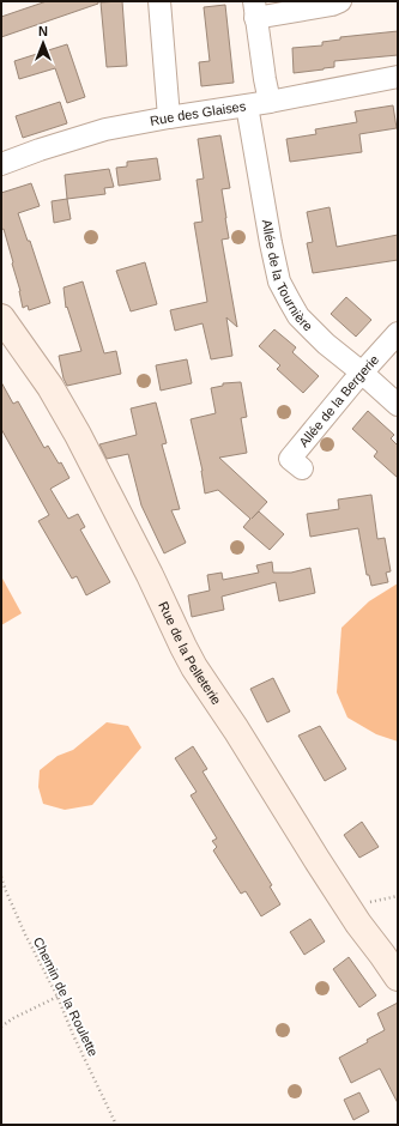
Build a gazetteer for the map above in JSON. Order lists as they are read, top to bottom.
{
  "streets": {
    "main road": ["Rue de la Pelleterie"],
    "street": ["Rue des Glaises", "Allée de la Tournière", "Allée de la Bergerie"],
    "path": ["Chemin de la Roulette"]
  },
  "crossings": [
    ["Rue des Glaises", "Allée de la Tournière"],
    ["Allée de la Tournière", "Allée de la Bergerie"]
  ],
  "north": "top"
}
